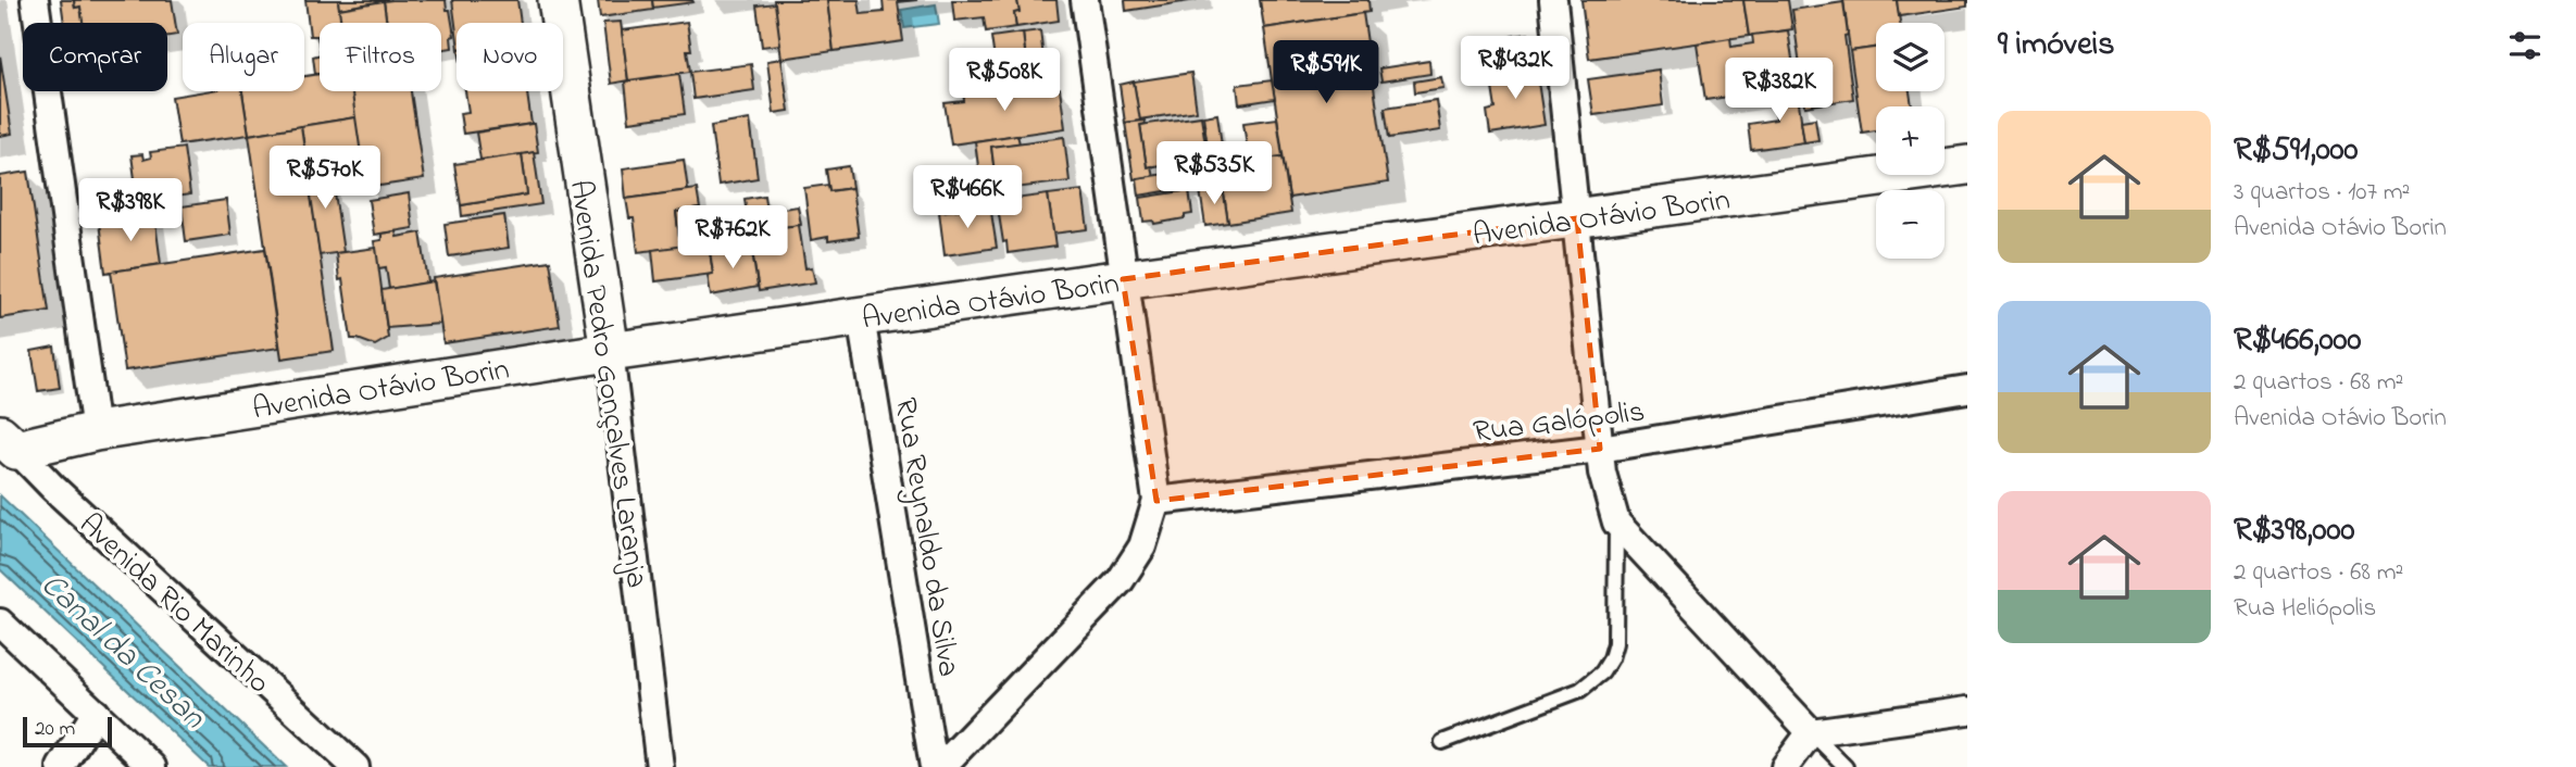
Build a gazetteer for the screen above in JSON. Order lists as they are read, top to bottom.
{
  "streets": {
    "street": [
      "Avenida Otávio Borin",
      "Avenida Pedro Gonçalves Laranja",
      "Rua Galópolis",
      "Rua Reynaldo da Silva",
      "Avenida Rio Marinho"
    ]
  },
  "crossings": [
    ["Avenida Otávio Borin", "Avenida Pedro Gonçalves Laranja"],
    ["Avenida Otávio Borin", "Rua Reynaldo da Silva"],
    ["Avenida Otávio Borin", "Avenida Rio Marinho"]
  ],
  "water": ["Canal da Cesan"],
  "scale_bar": "20 m",
  "page": {
    "heading": "9 imóveis",
    "map_buttons": ["+", "−"],
    "chip": [
      "Comprar",
      "Alugar",
      "Filtros",
      "Novo"
    ],
    "price": [
      "R$432K",
      "R$591K",
      "R$508K",
      "R$382K",
      "R$535K",
      "R$570K",
      "R$466K",
      "R$398K",
      "R$762K"
    ],
    "list": [
      {
        "name": "R$591,000",
        "note": "3 quartos · 107 m² · Avenida Otávio Borin"
      },
      {
        "name": "R$466,000",
        "note": "2 quartos · 68 m² · Avenida Otávio Borin"
      },
      {
        "name": "R$398,000",
        "note": "2 quartos · 68 m² · Rua Heliópolis"
      }
    ],
    "scale": "20 m"
  }
}
